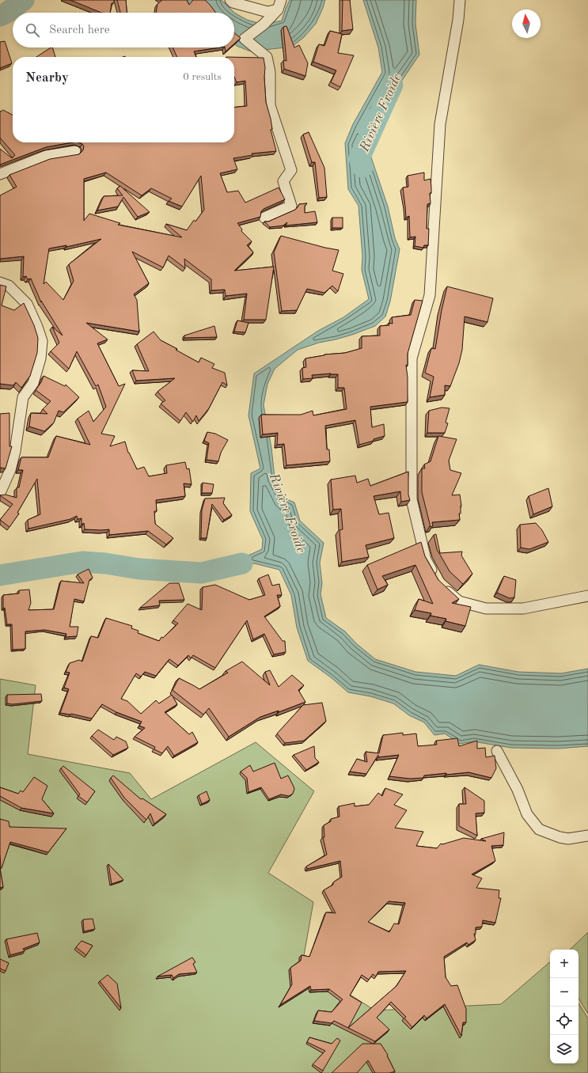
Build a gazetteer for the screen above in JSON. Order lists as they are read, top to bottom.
{
  "water": ["Rivière Froide"],
  "north": "top",
  "page": {
    "search": "Search here",
    "heading": ["Nearby", "0 results"],
    "map_buttons": ["+", "−"]
  }
}
